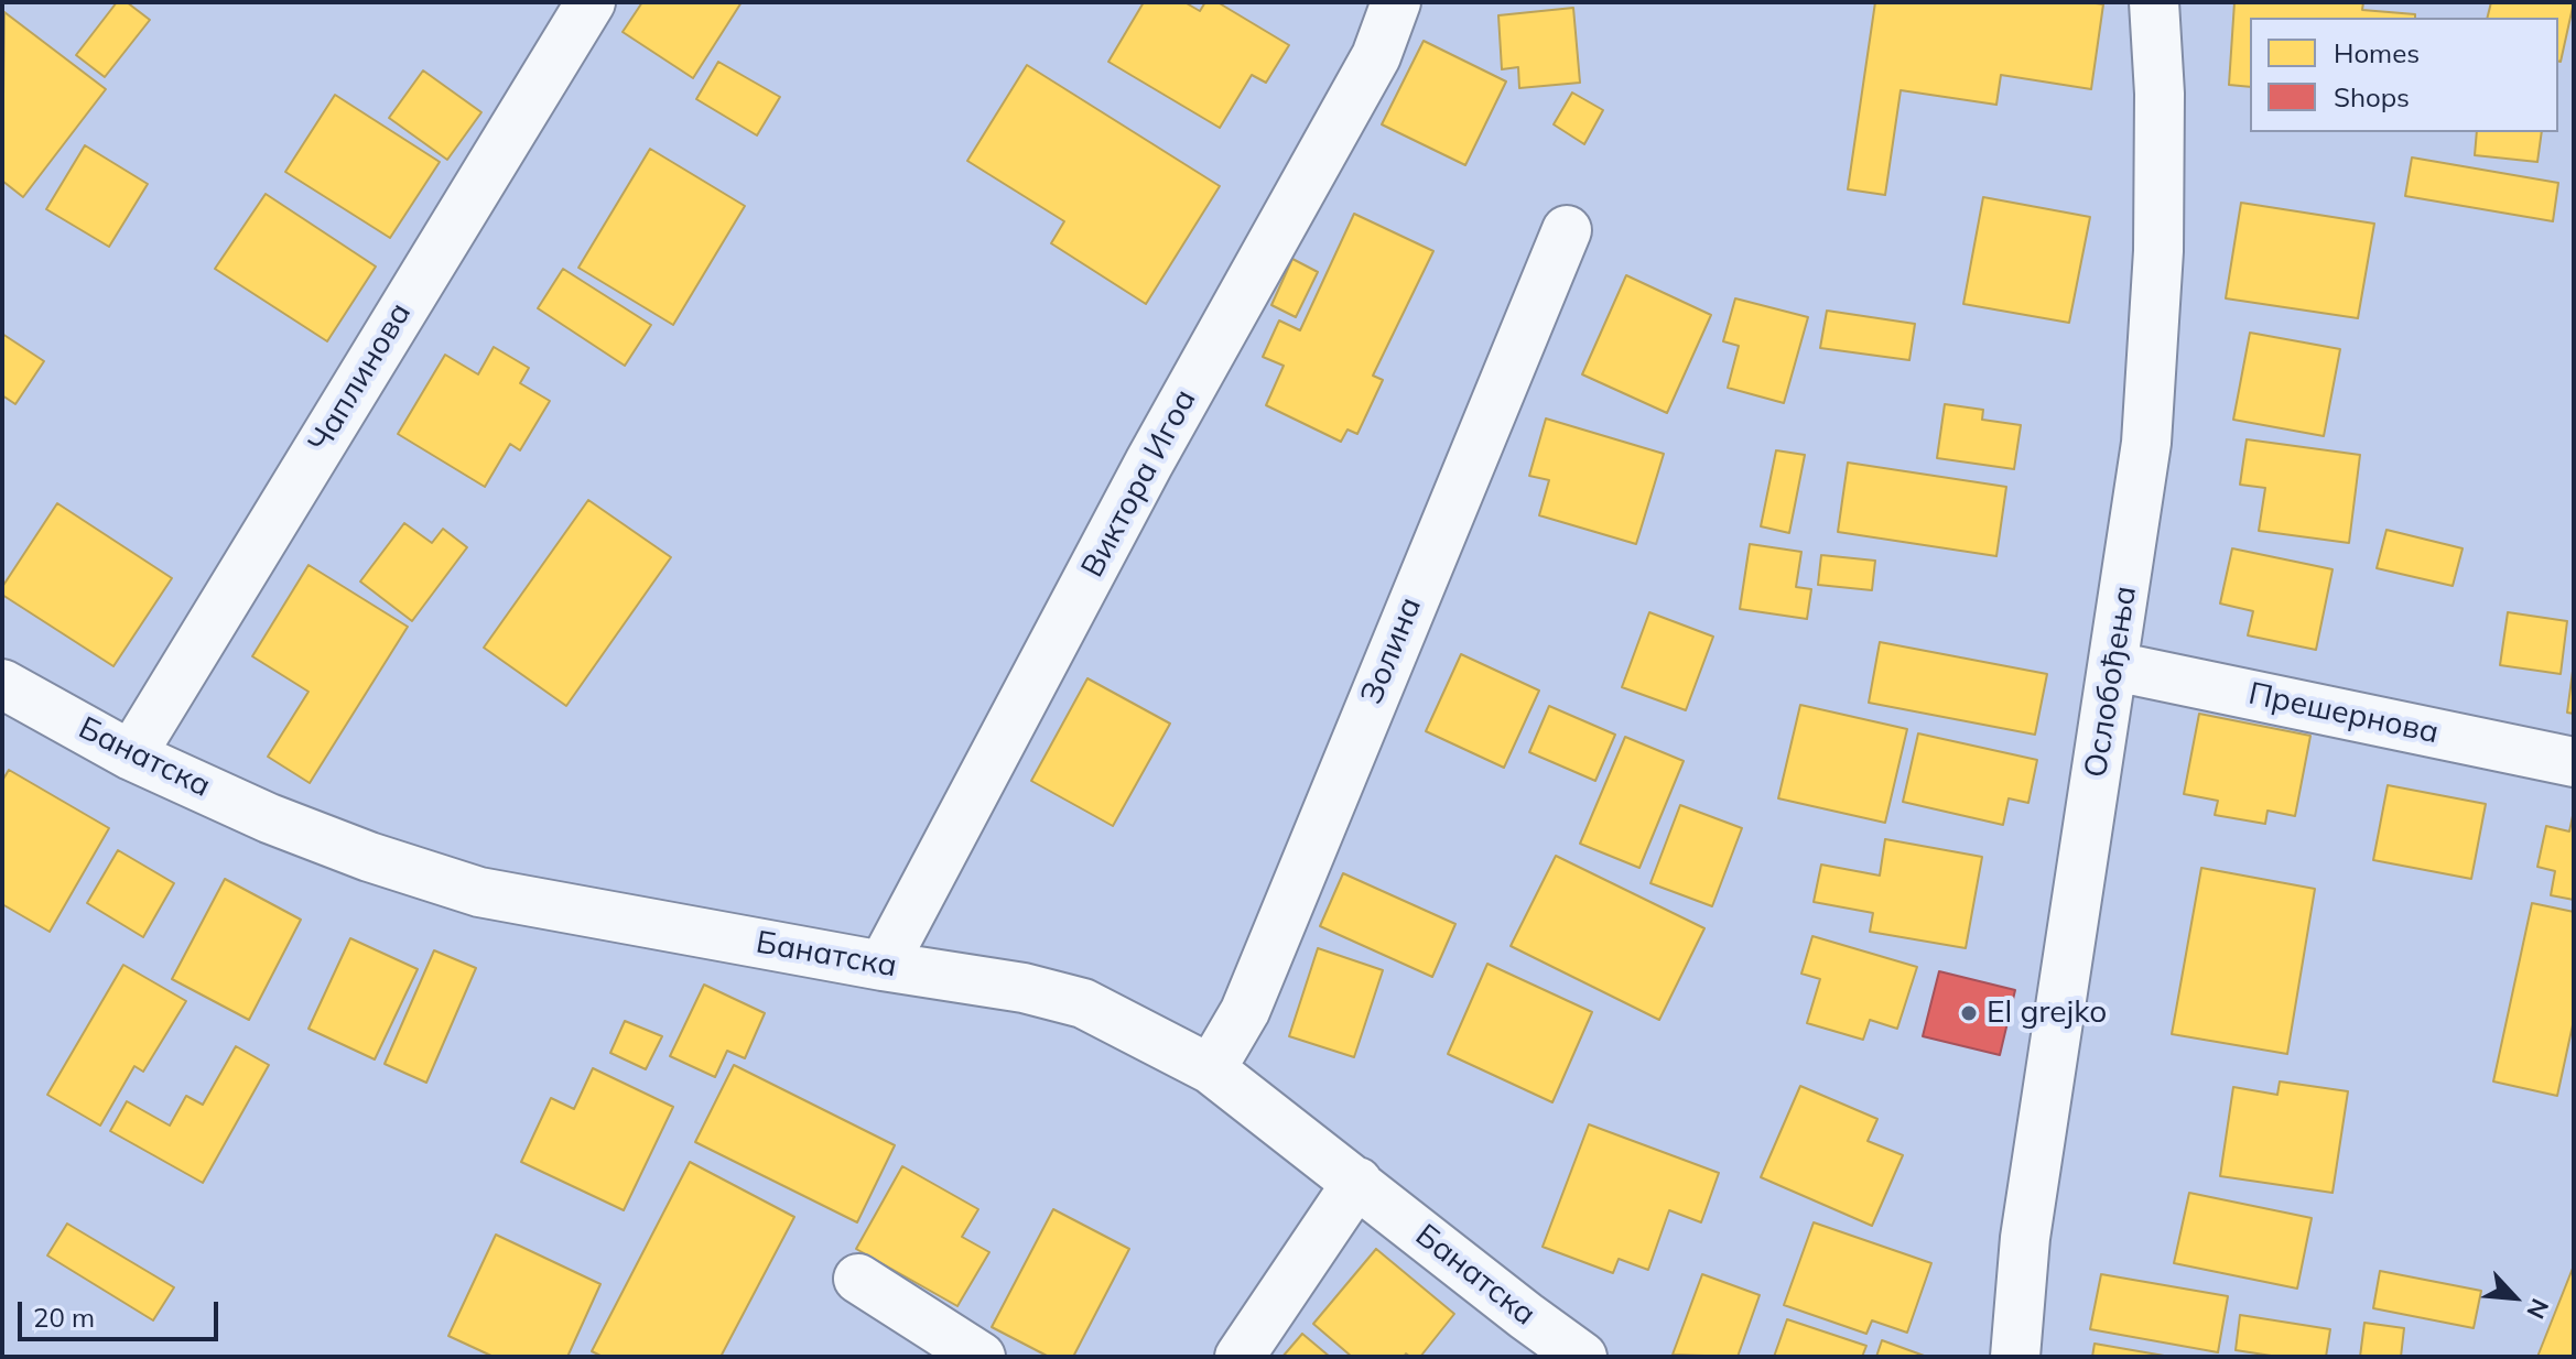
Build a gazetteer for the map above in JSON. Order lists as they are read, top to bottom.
{
  "streets": {
    "street": [
      "Чаплинова",
      "Виктора Игоа",
      "Золина",
      "Ослобођења",
      "Прешернова",
      "Банатска"
    ]
  },
  "crossings": [
    ["Чаплинова", "Банатска"],
    ["Виктора Игоа", "Банатска"],
    ["Золина", "Банатска"],
    ["Ослобођења", "Прешернова"]
  ],
  "places": ["El grejko"],
  "legend": ["Homes", "Shops"],
  "scale_bar": "20 m",
  "north": "bottom right"
}
